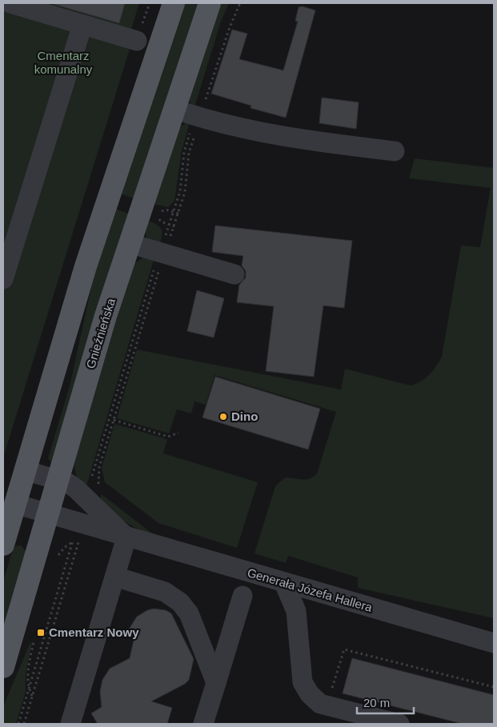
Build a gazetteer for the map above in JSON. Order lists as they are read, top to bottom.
{
  "streets": {
    "main road": ["Gnieźnieńska"],
    "street": ["Generała Józefa Hallera"]
  },
  "crossings": [
    ["Gnieźnieńska", "Generała Józefa Hallera"]
  ],
  "parks": ["Cmentarz komunalny"],
  "places": {
    "other": ["Dino"],
    "transit": ["Cmentarz Nowy"]
  },
  "scale_bar": "20 m"
}
